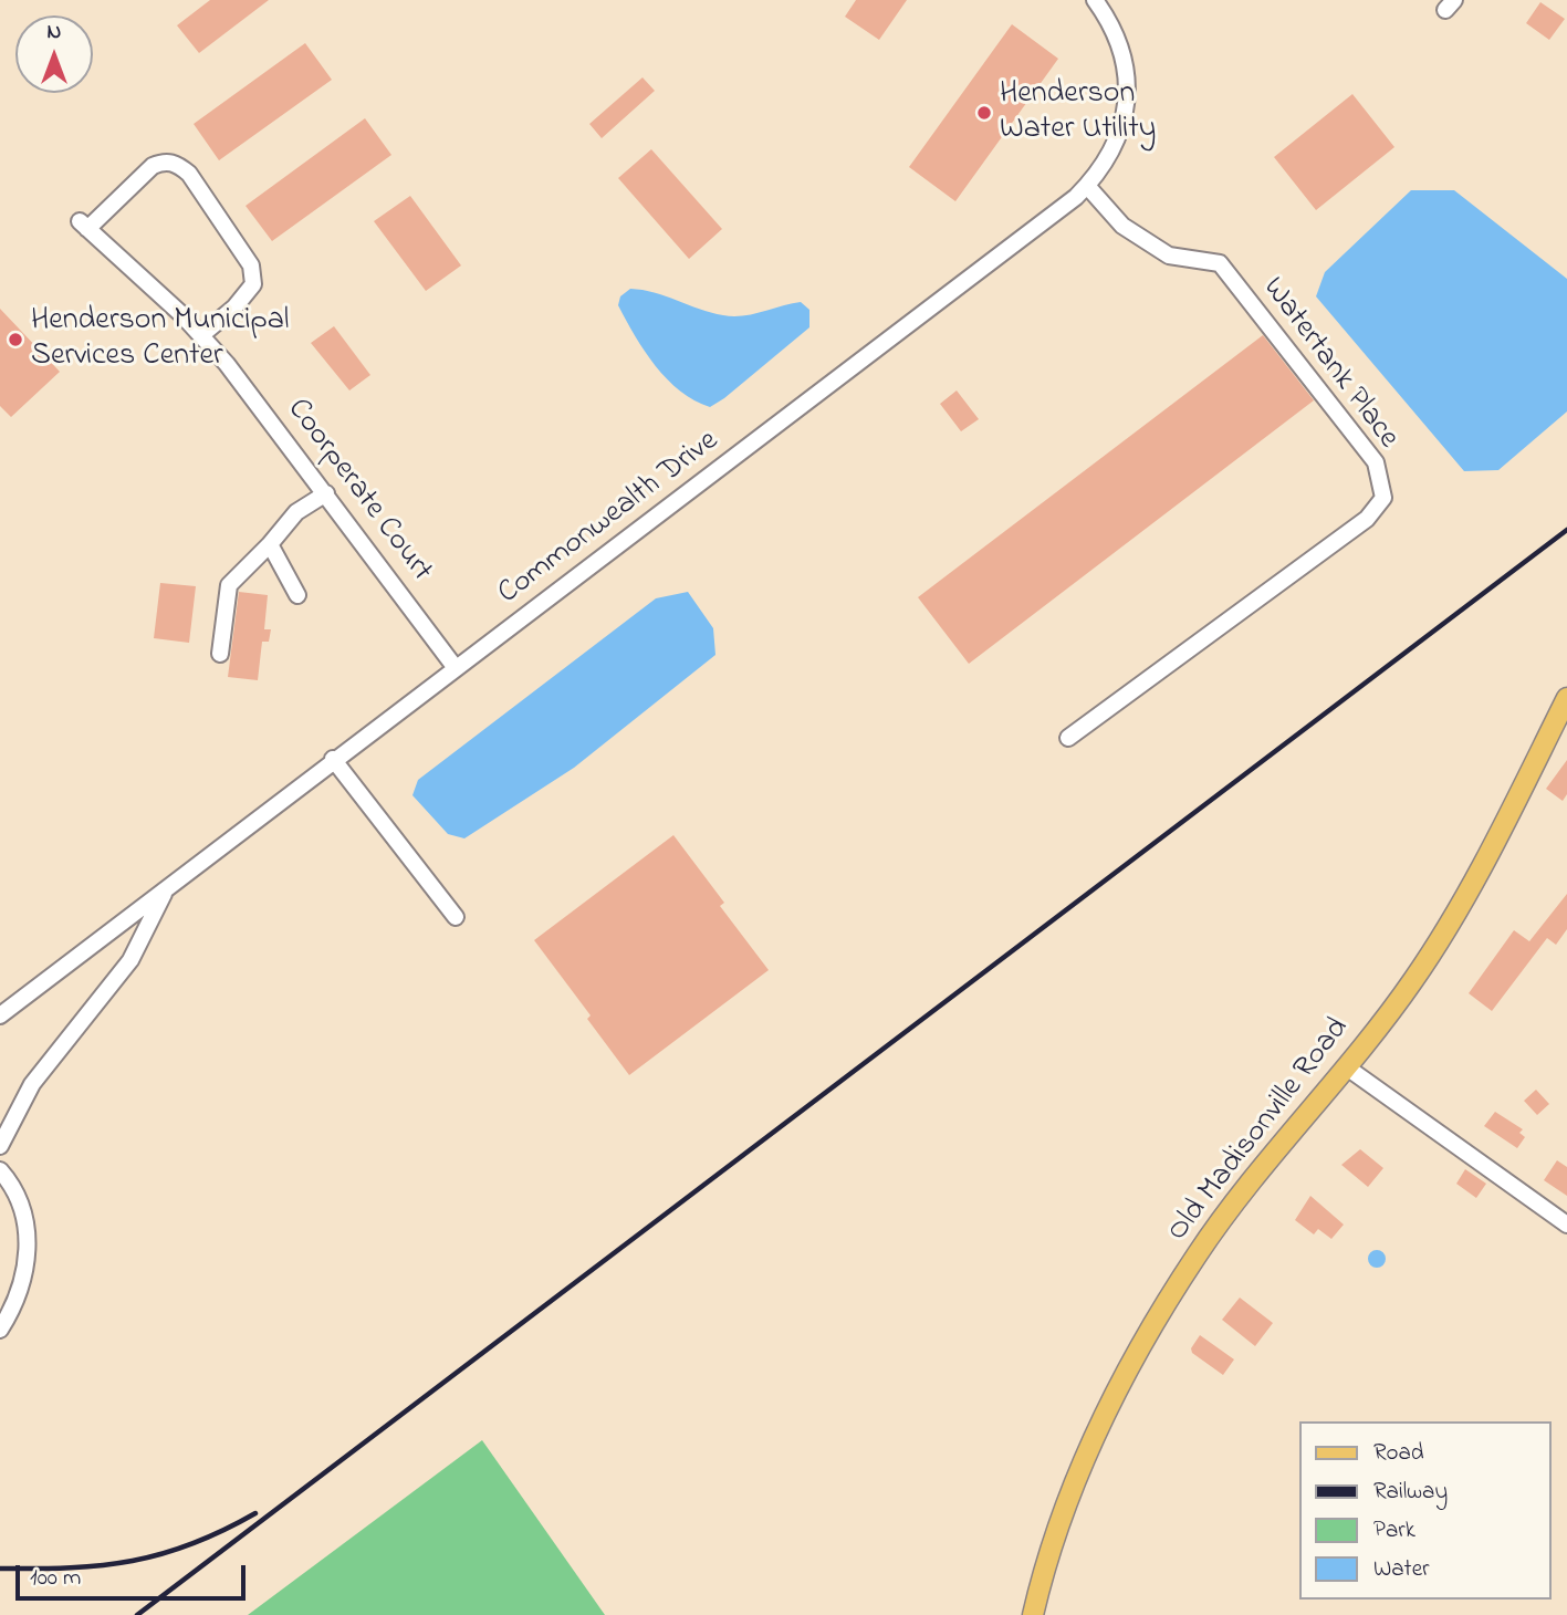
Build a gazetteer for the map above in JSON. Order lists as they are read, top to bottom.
{
  "streets": {
    "main road": ["Old Madisonville Road"],
    "street": ["Watertank Place", "Coorperate Court", "Commonwealth Drive"]
  },
  "crossings": [
    ["Watertank Place", "Commonwealth Drive"],
    ["Coorperate Court", "Commonwealth Drive"]
  ],
  "places": ["Henderson Water Utility", "Henderson Municipal Services Center"],
  "legend": [
    "Road",
    "Railway",
    "Park",
    "Water"
  ],
  "scale_bar": "100 m",
  "north": "top"
}
